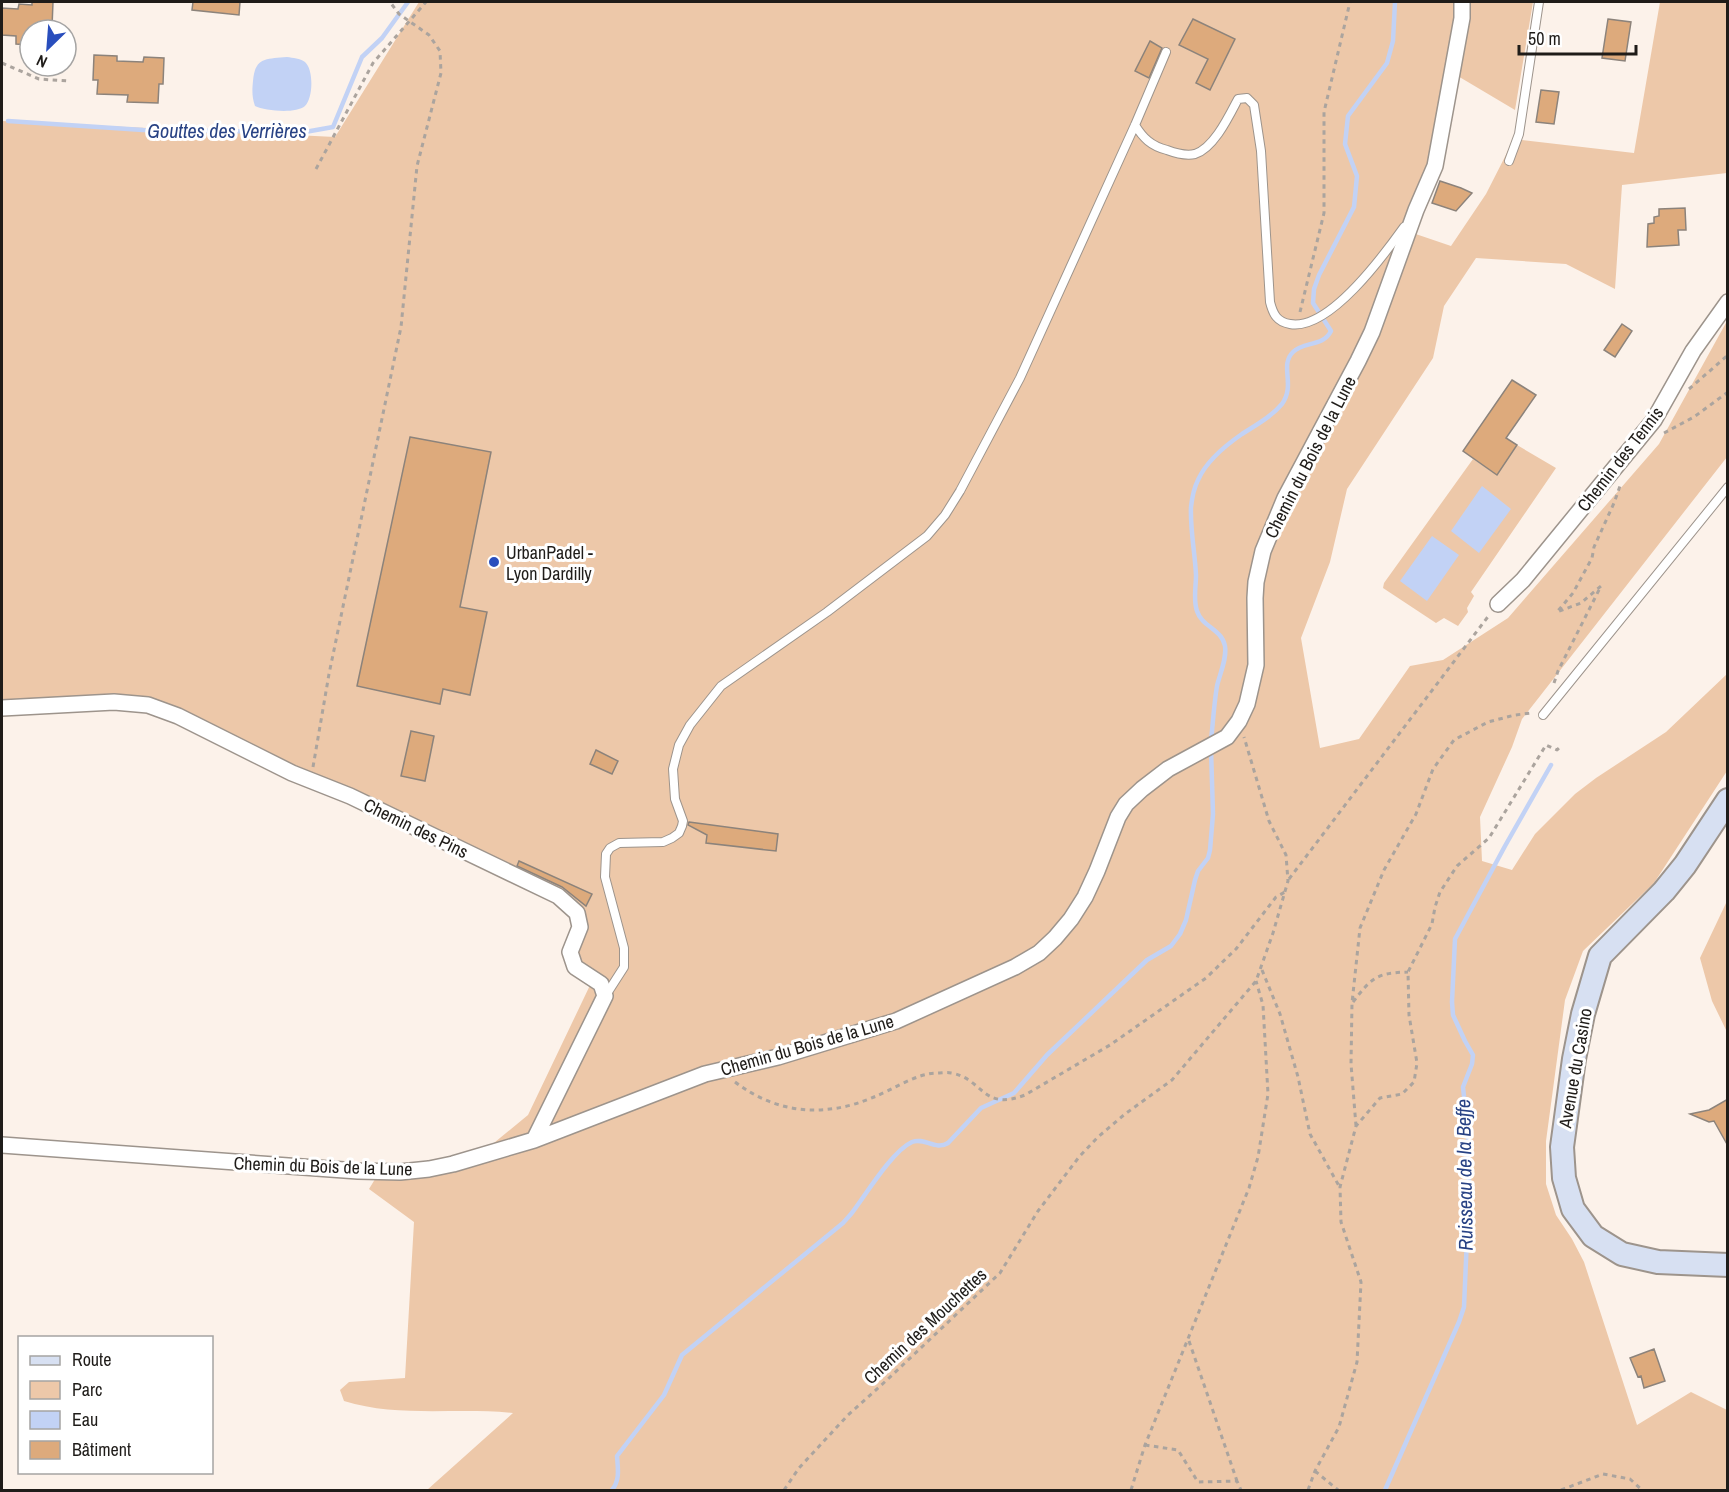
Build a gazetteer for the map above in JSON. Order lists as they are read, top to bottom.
{
  "streets": {
    "street": [
      "Chemin du Bois de la Lune",
      "Chemin des Tennis",
      "Chemin des Pins",
      "Avenue du Casino"
    ],
    "path": ["Chemin des Mouchettes"]
  },
  "crossings": [
    ["Chemin du Bois de la Lune", "Chemin des Mouchettes"]
  ],
  "water": ["Gouttes des Verrières", "Ruisseau de la Beffe"],
  "places": ["UrbanPadel - Lyon Dardilly"],
  "legend": [
    "Route",
    "Parc",
    "Eau",
    "Bâtiment"
  ],
  "scale_bar": "50 m",
  "north": "bottom left"
}
